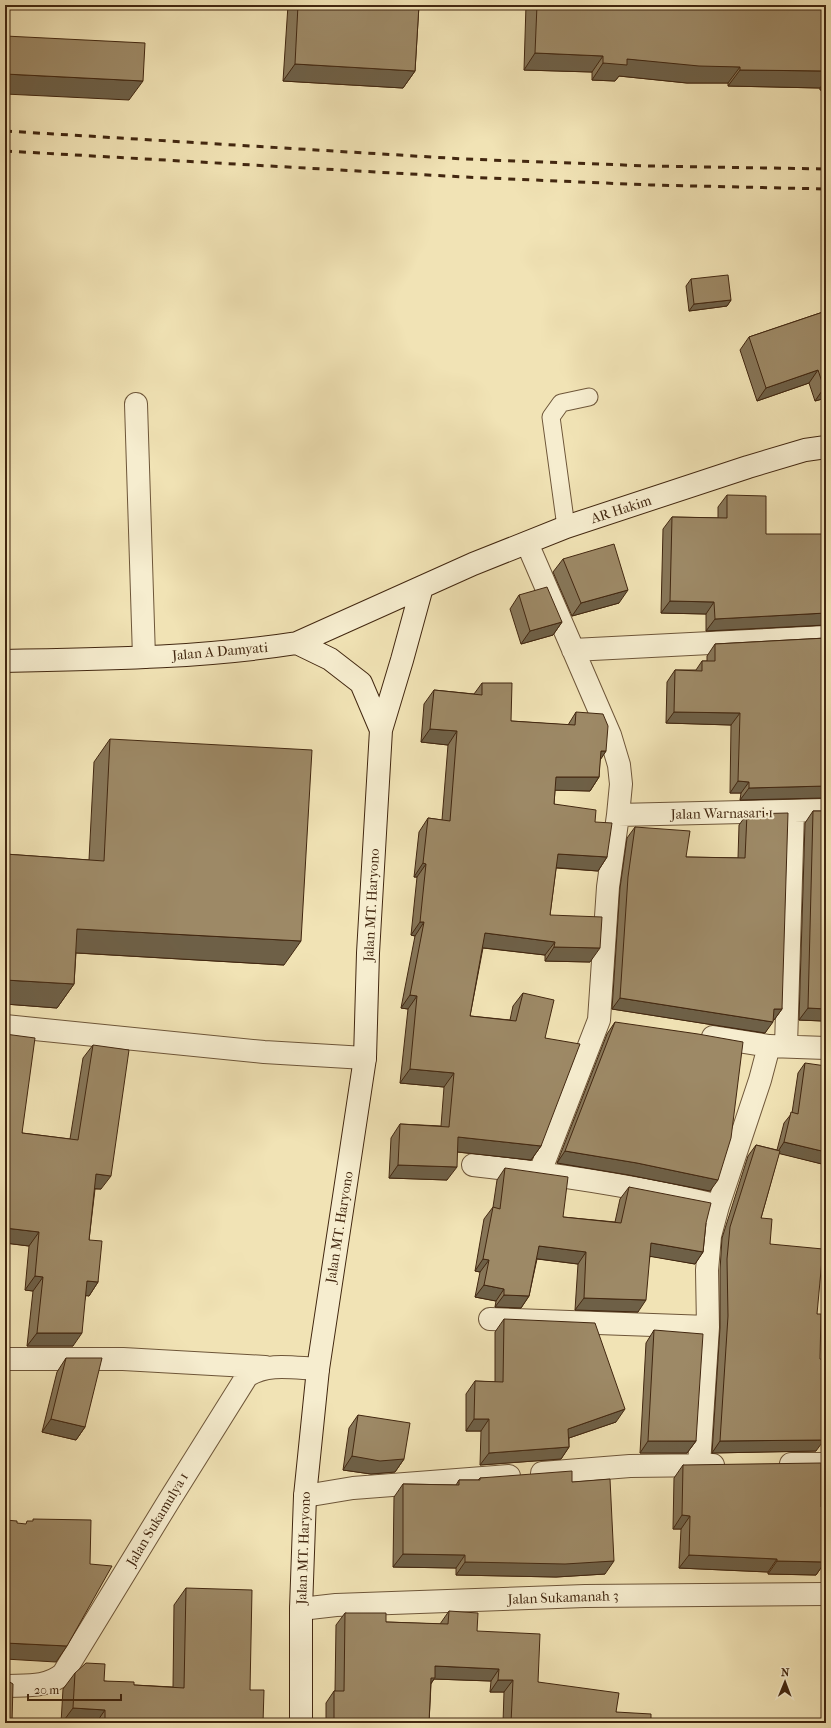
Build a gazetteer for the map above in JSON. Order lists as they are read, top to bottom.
{
  "streets": {
    "street": [
      "AR Hakim",
      "Jalan A Damyati",
      "Jalan Warnasari 1",
      "Jalan MT. Haryono",
      "Jalan Sukamulya 1",
      "Jalan Sukamanah 3"
    ]
  },
  "crossings": [
    ["AR Hakim", "Jalan A Damyati"],
    ["AR Hakim", "Jalan MT. Haryono"],
    ["Jalan A Damyati", "Jalan MT. Haryono"],
    ["Jalan MT. Haryono", "Jalan Sukamulya 1"],
    ["Jalan MT. Haryono", "Jalan Sukamanah 3"]
  ],
  "scale_bar": "20 m",
  "north": "top"
}
